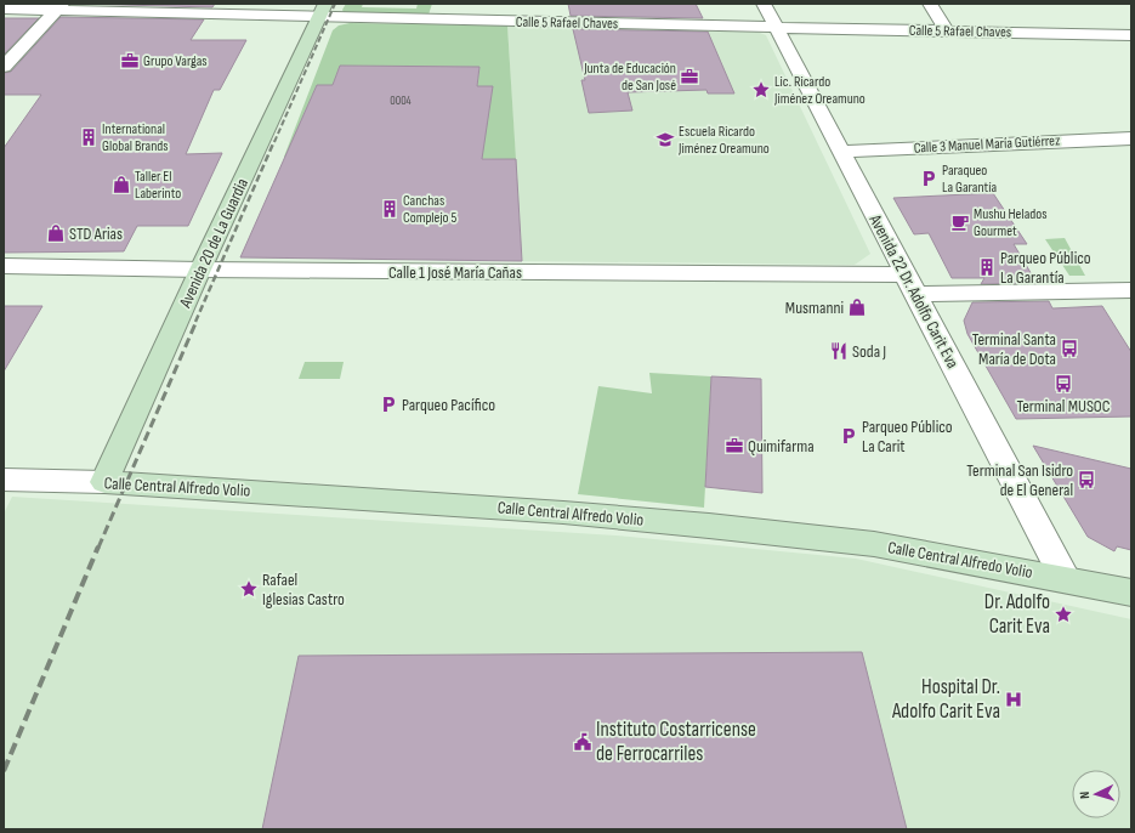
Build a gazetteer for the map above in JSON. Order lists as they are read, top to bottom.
{
  "streets": {
    "main road": ["Avenida 20 de La Guardia", "Calle Central Alfredo Volio"],
    "street": [
      "Calle 5 Rafael Chaves",
      "Calle 3 Manuel María Gutiérrez",
      "Calle 1 José María Cañas",
      "Avenida 22 Dr. Adolfo Carit Eva"
    ]
  },
  "crossings": [
    ["Calle 5 Rafael Chaves", "Avenida 20 de La Guardia"],
    ["Calle 5 Rafael Chaves", "Avenida 22 Dr. Adolfo Carit Eva"],
    ["Calle 3 Manuel María Gutiérrez", "Avenida 22 Dr. Adolfo Carit Eva"],
    ["Avenida 20 de La Guardia", "Calle 1 José María Cañas"],
    ["Avenida 20 de La Guardia", "Calle Central Alfredo Volio"],
    ["Calle 1 José María Cañas", "Avenida 22 Dr. Adolfo Carit Eva"],
    ["Avenida 22 Dr. Adolfo Carit Eva", "Calle Central Alfredo Volio"]
  ],
  "places": {
    "office": ["Grupo Vargas", "Junta de Educación de San José", "Quimifarma"],
    "place": ["Lic. Ricardo Jiménez Oreamuno", "Rafael Iglesias Castro", "Dr. Adolfo Carit Eva"],
    "building": ["International Global Brands", "Canchas Complejo 5", "Parqueo Público La Garantía"],
    "school or university": ["Escuela Ricardo Jiménez Oreamuno"],
    "parking": ["Paraqueo La Garantía", "Parqueo Pacífico", "Parqueo Público La Carit"],
    "shop": ["Taller El Laberinto", "STD Arias", "Musmanni"],
    "cafe": ["Mushu Helados Gourmet"],
    "bus stop": ["Terminal Santa María de Dota", "Terminal MUSOC", "Terminal San Isidro de El General"],
    "restaurant": ["Soda J"],
    "hospital": ["Hospital Dr. Adolfo Carit Eva"],
    "public building": ["Instituto Costarricense de Ferrocarriles"]
  },
  "house_numbers": ["0004"],
  "north": "left"
}
